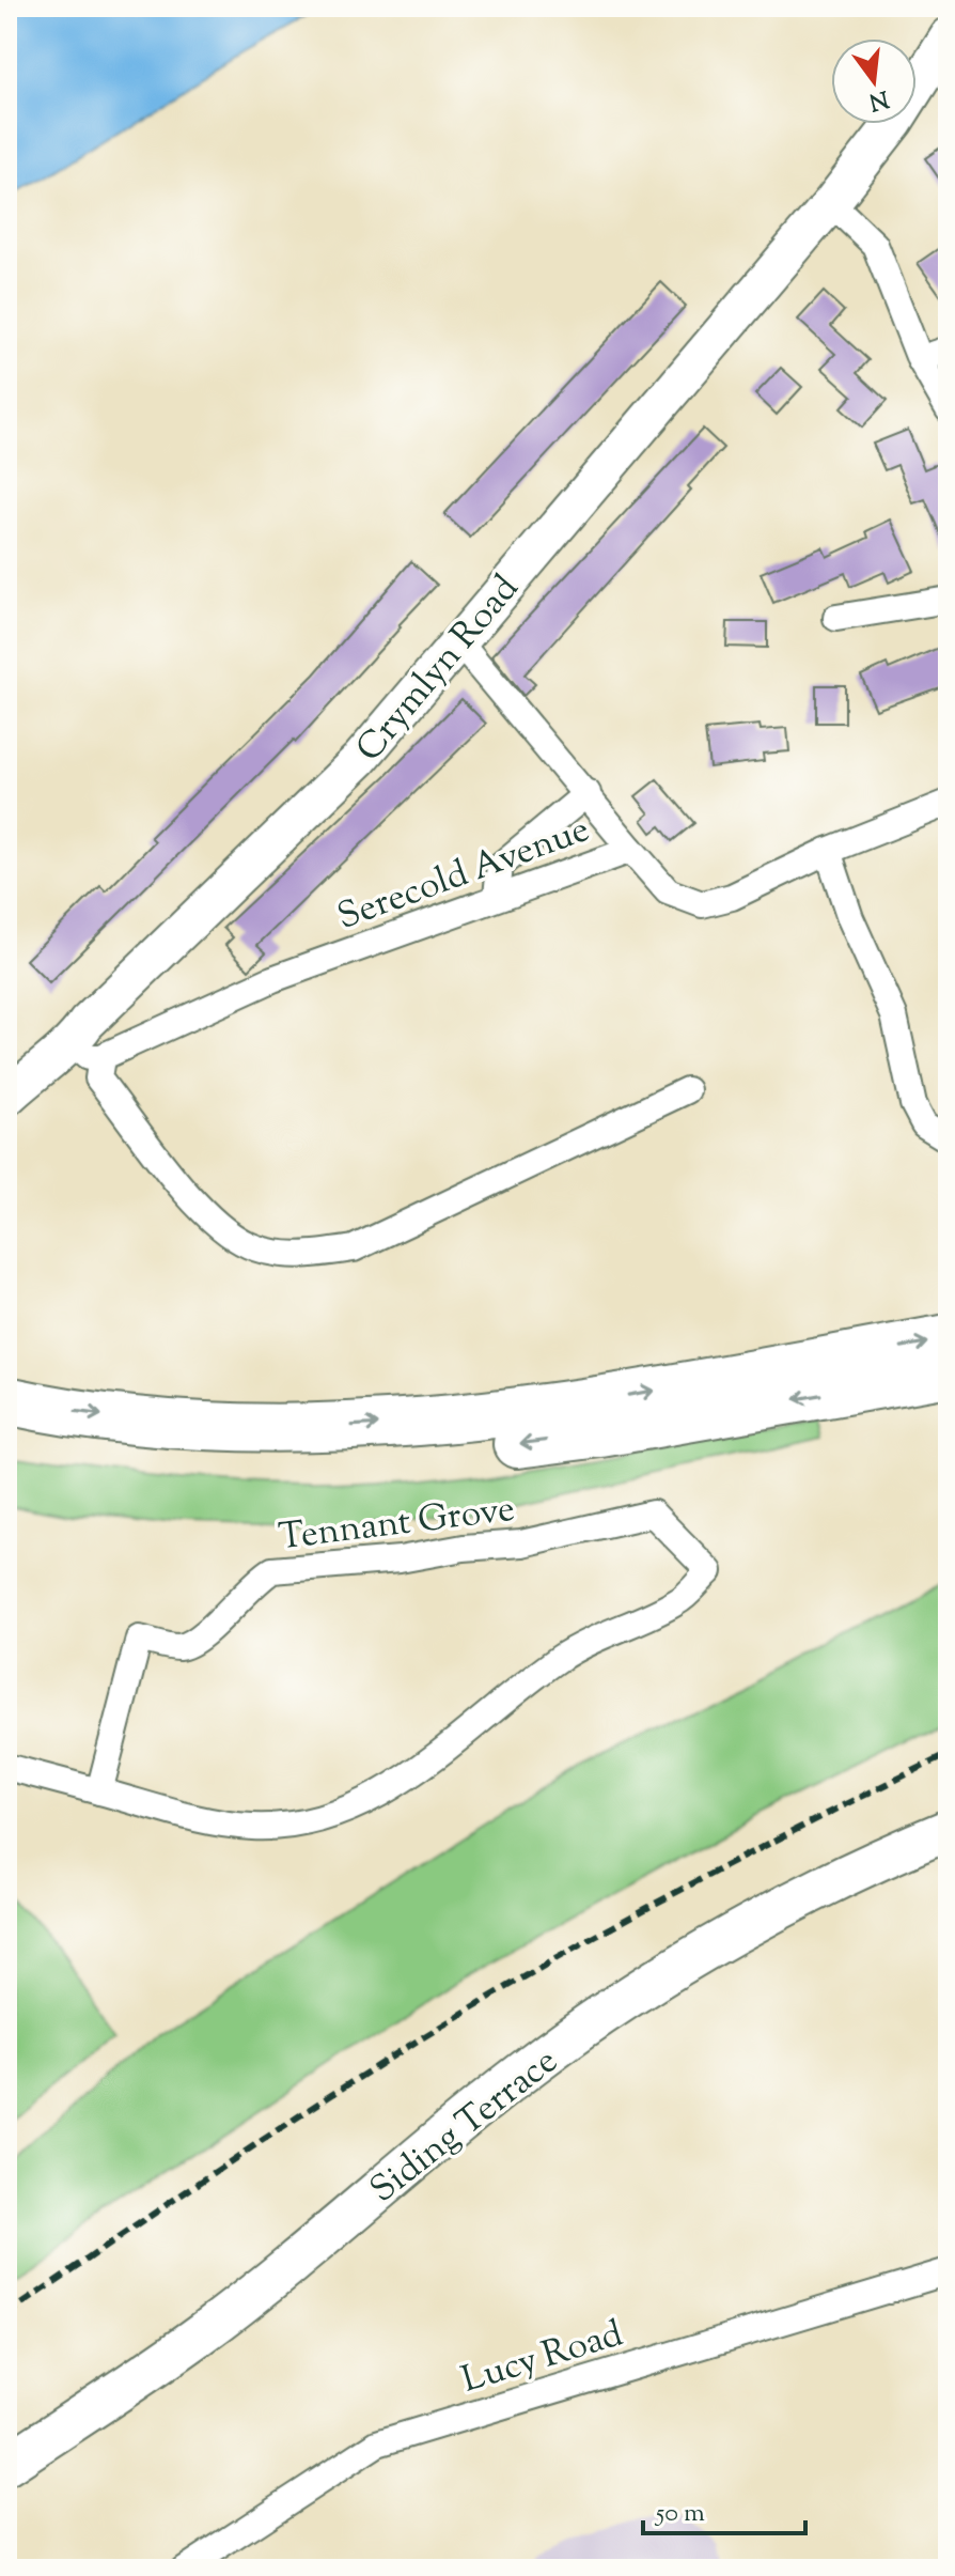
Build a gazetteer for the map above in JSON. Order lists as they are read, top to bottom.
{
  "streets": {
    "main road": ["Siding Terrace"],
    "street": [
      "Crymlyn Road",
      "Serecold Avenue",
      "Tennant Grove",
      "Lucy Road"
    ]
  },
  "crossings": [
    ["Crymlyn Road", "Serecold Avenue"]
  ],
  "scale_bar": "50 m",
  "north": "bottom"
}
